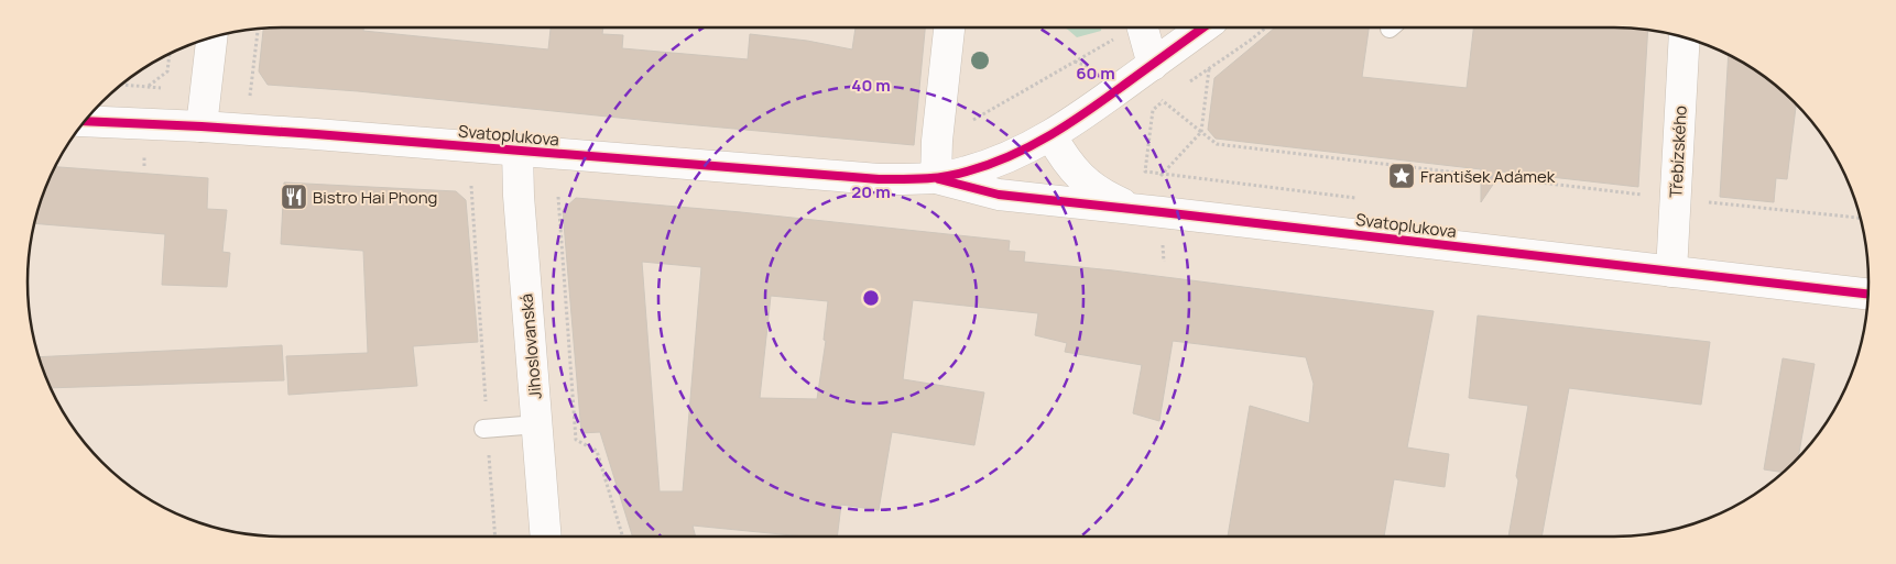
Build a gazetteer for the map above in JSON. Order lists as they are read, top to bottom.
{
  "streets": {
    "street": ["Svatoplukova", "Třebízského", "Jihoslovanská"]
  },
  "crossings": [
    ["Svatoplukova", "Třebízského"],
    ["Svatoplukova", "Jihoslovanská"]
  ],
  "places": {
    "place": ["František Adámek"],
    "restaurant": ["Bistro Hai Phong"]
  },
  "rings": ["60 m", "40 m", "20 m"]
}
